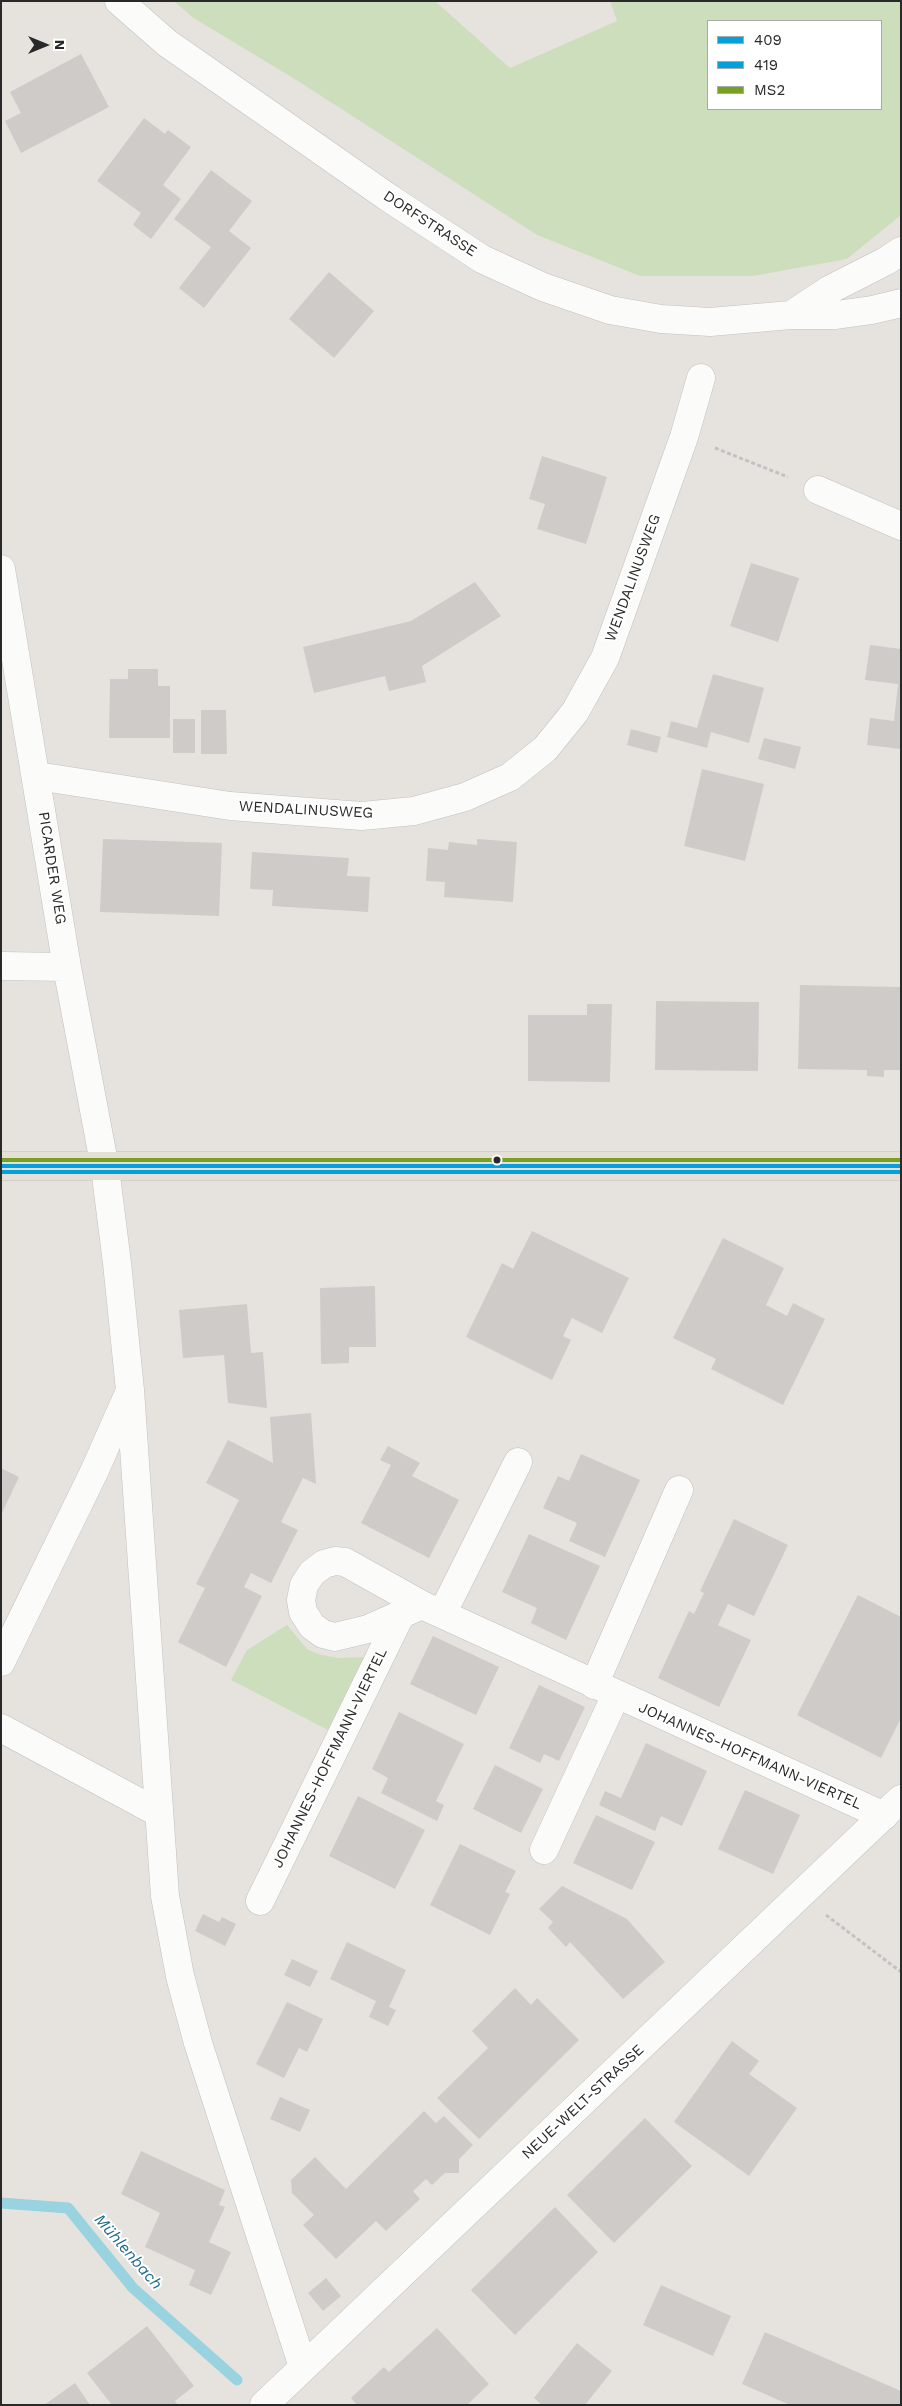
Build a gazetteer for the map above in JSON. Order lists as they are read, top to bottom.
{
  "streets": {
    "street": [
      "DORFSTRASSE",
      "WENDALINUSWEG",
      "PICARDER WEG",
      "JOHANNES-HOFFMANN-VIERTEL",
      "NEUE-WELT-STRASSE"
    ]
  },
  "crossings": [
    ["WENDALINUSWEG", "PICARDER WEG"],
    ["PICARDER WEG", "NEUE-WELT-STRASSE"],
    ["JOHANNES-HOFFMANN-VIERTEL", "NEUE-WELT-STRASSE"]
  ],
  "water": ["Mühlenbach"],
  "lines": ["transit line MS2", "transit line 409", "transit line 419"],
  "legend": ["409", "419", "MS2"],
  "north": "right"
}
